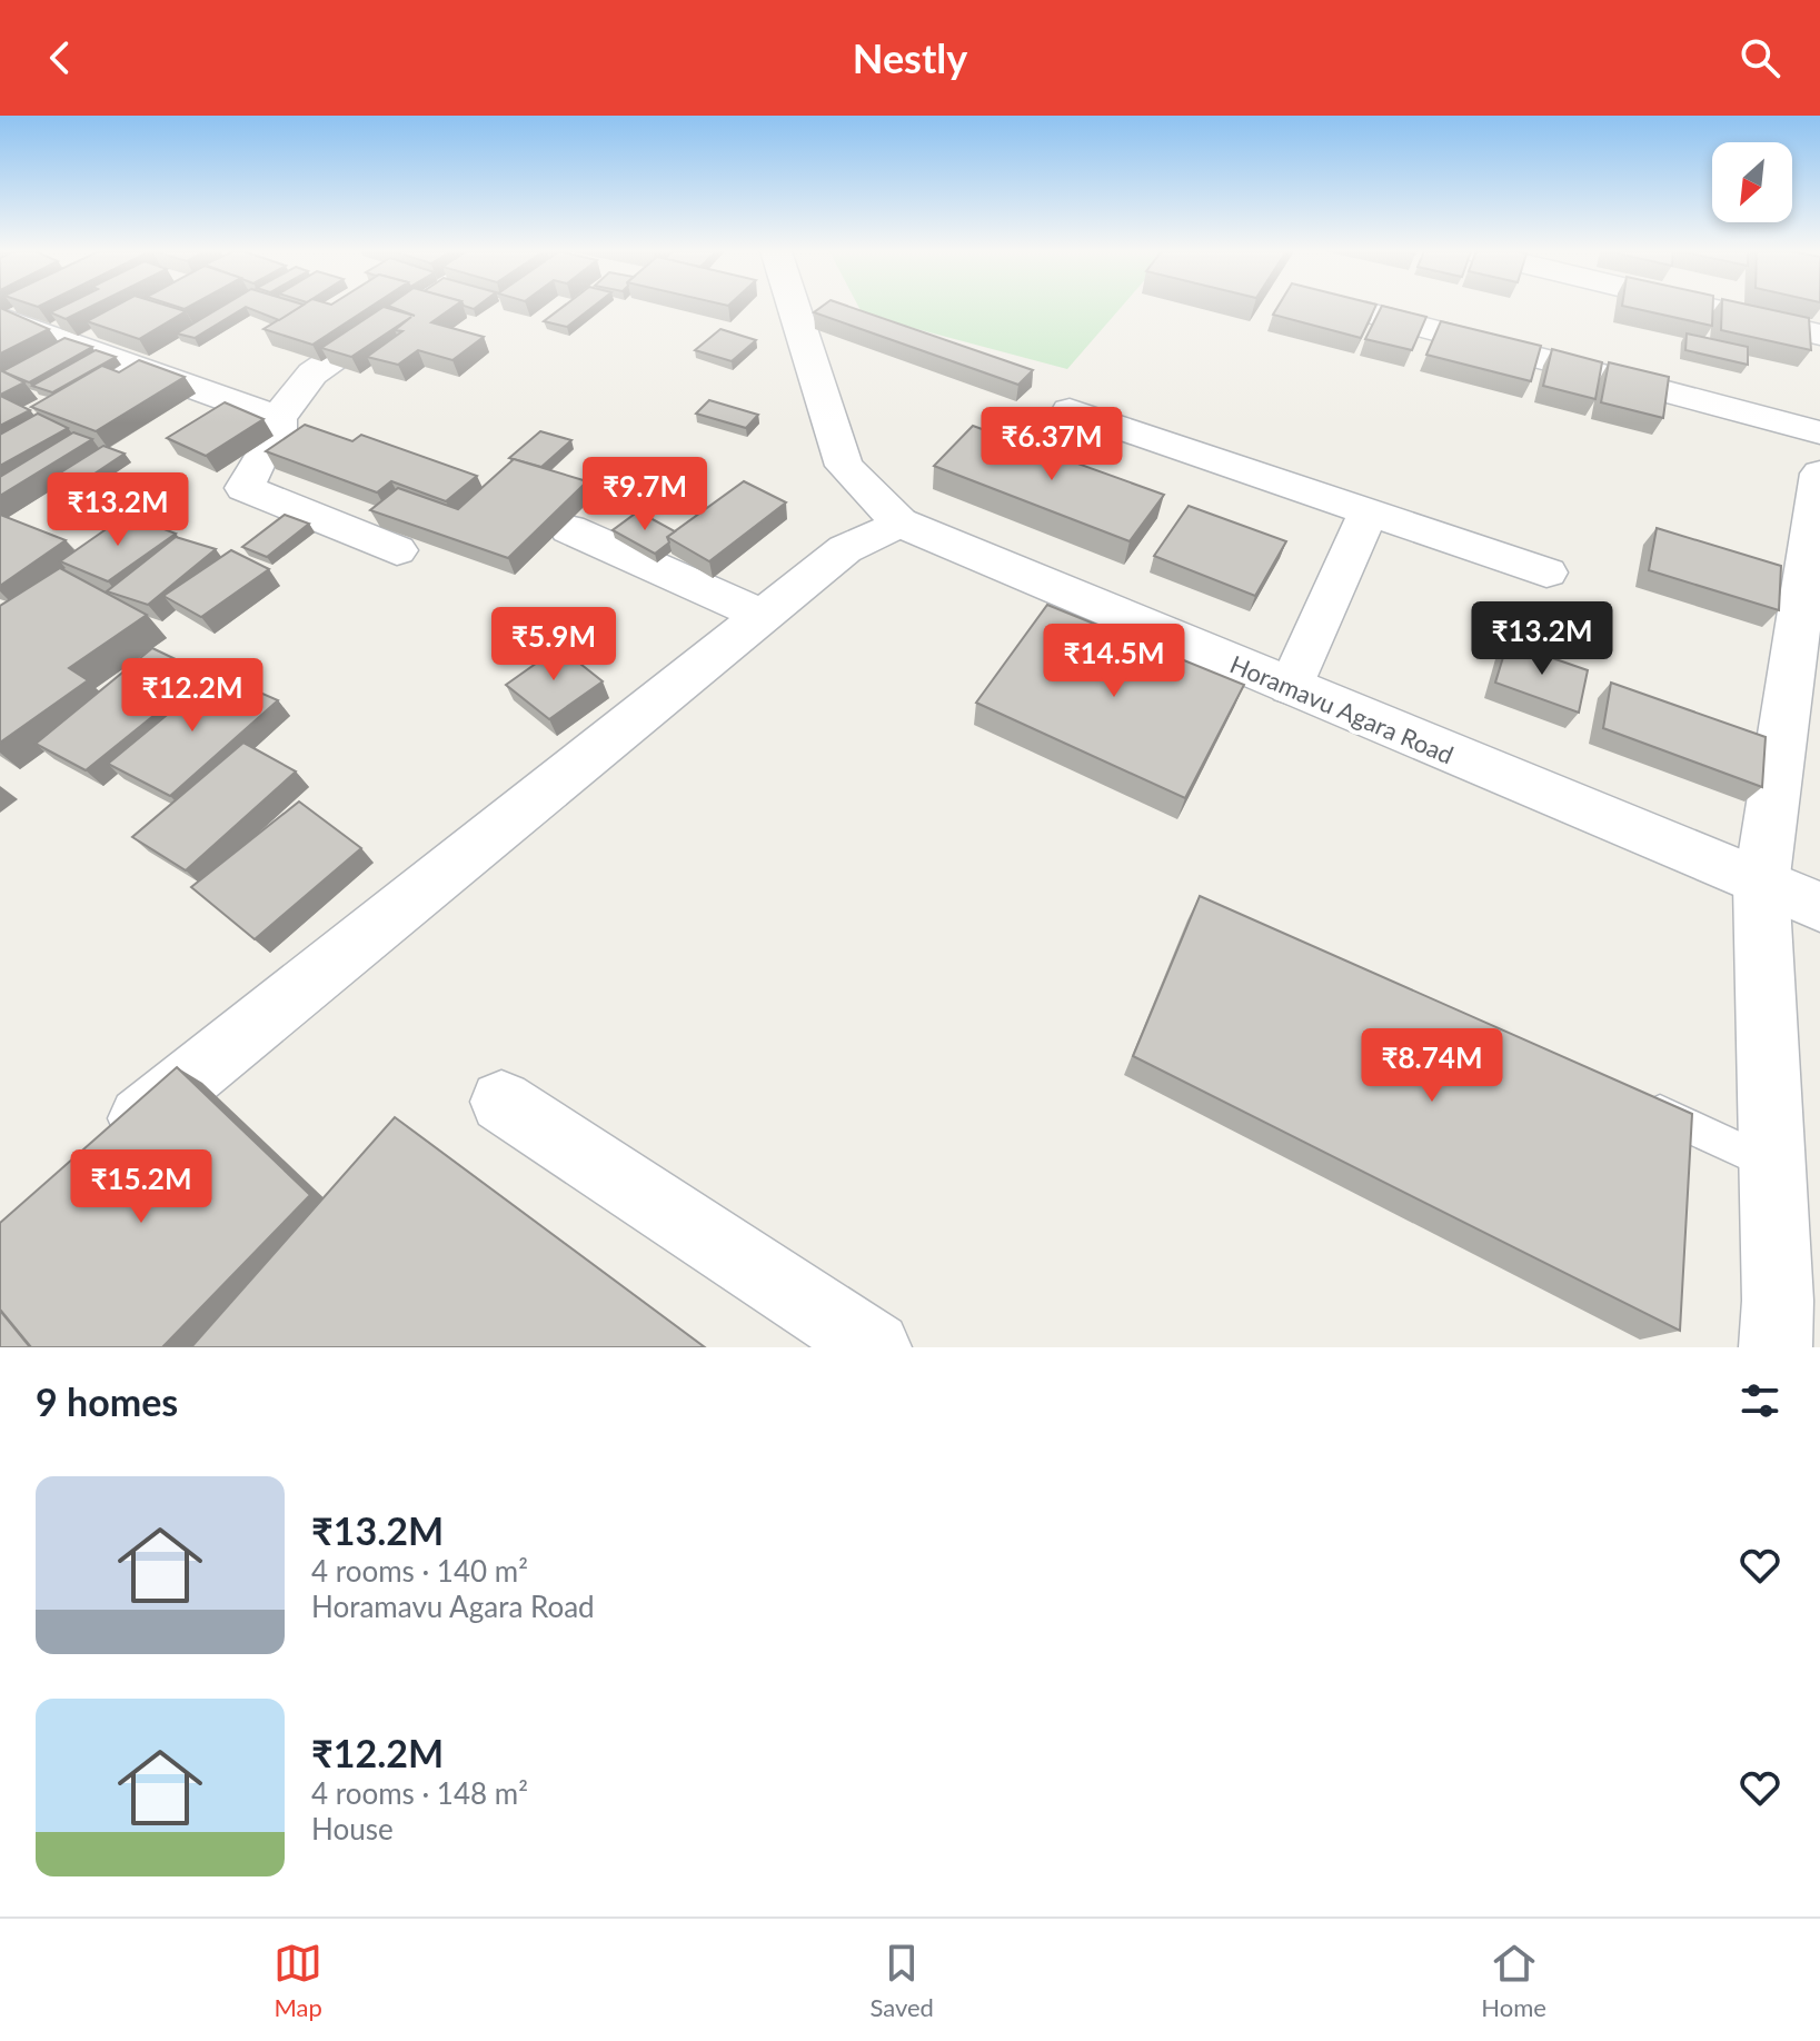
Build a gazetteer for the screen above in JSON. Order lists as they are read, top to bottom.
{
  "streets": {
    "street": ["Horamavu Agara Road"]
  },
  "north": "bottom left",
  "page": {
    "header": "Nestly",
    "price": [
      "₹6.37M",
      "₹9.7M",
      "₹13.2M",
      "₹13.2M",
      "₹5.9M",
      "₹14.5M",
      "₹12.2M",
      "₹8.74M",
      "₹15.2M"
    ],
    "heading": "9 homes",
    "list": [
      {
        "name": "₹13.2M",
        "note": "4 rooms · 140 m² · Horamavu Agara Road"
      },
      {
        "name": "₹12.2M",
        "note": "4 rooms · 148 m² · House"
      }
    ],
    "tabs": ["Map", "Saved", "Home"]
  }
}
